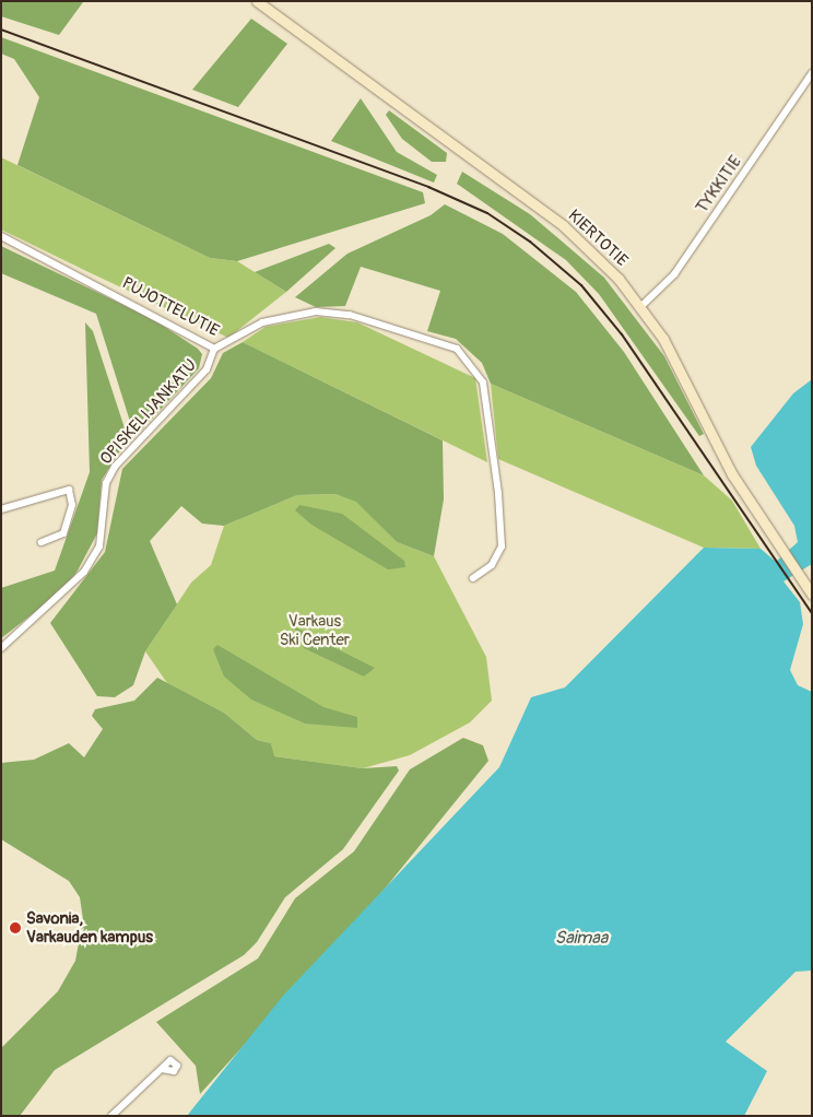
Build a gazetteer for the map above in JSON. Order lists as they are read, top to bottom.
{
  "streets": {
    "street": [
      "TYKKITIE",
      "KIERTOTIE",
      "PUJOTTELUTIE",
      "OPISKELIJANKATU"
    ]
  },
  "crossings": [
    ["TYKKITIE", "KIERTOTIE"],
    ["PUJOTTELUTIE", "OPISKELIJANKATU"]
  ],
  "water": ["Saimaa"],
  "parks": ["Varkaus Ski Center"],
  "places": ["Savonia, Varkauden kampus"]
}
